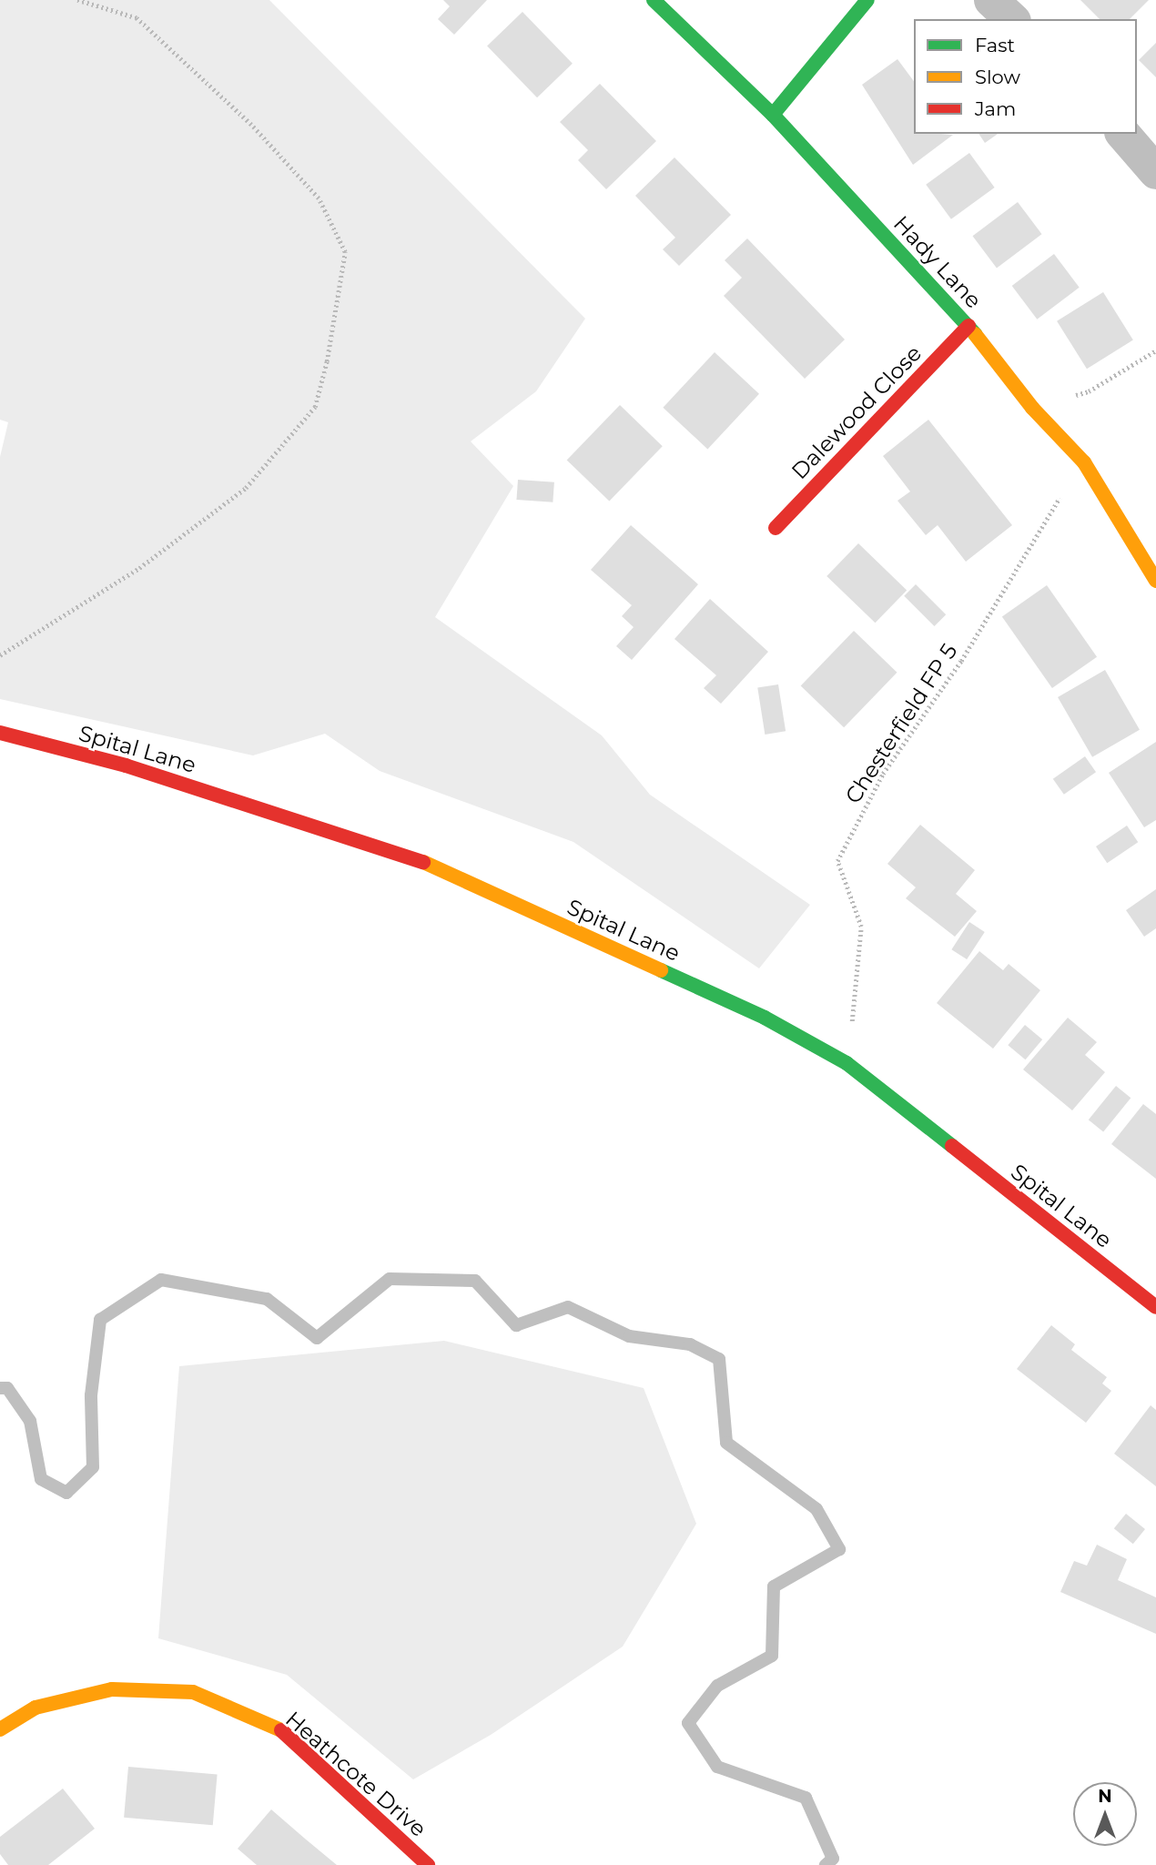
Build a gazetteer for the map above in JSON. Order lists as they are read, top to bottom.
{
  "streets": {
    "street": [
      "Hady Lane",
      "Dalewood Close",
      "Spital Lane",
      "Heathcote Drive"
    ],
    "path": ["Chesterfield FP 5"]
  },
  "crossings": [
    ["Hady Lane", "Dalewood Close"],
    ["Hady Lane", "Chesterfield FP 5"],
    ["Chesterfield FP 5", "Spital Lane"]
  ],
  "legend": ["Fast", "Slow", "Jam"],
  "north": "top"
}
